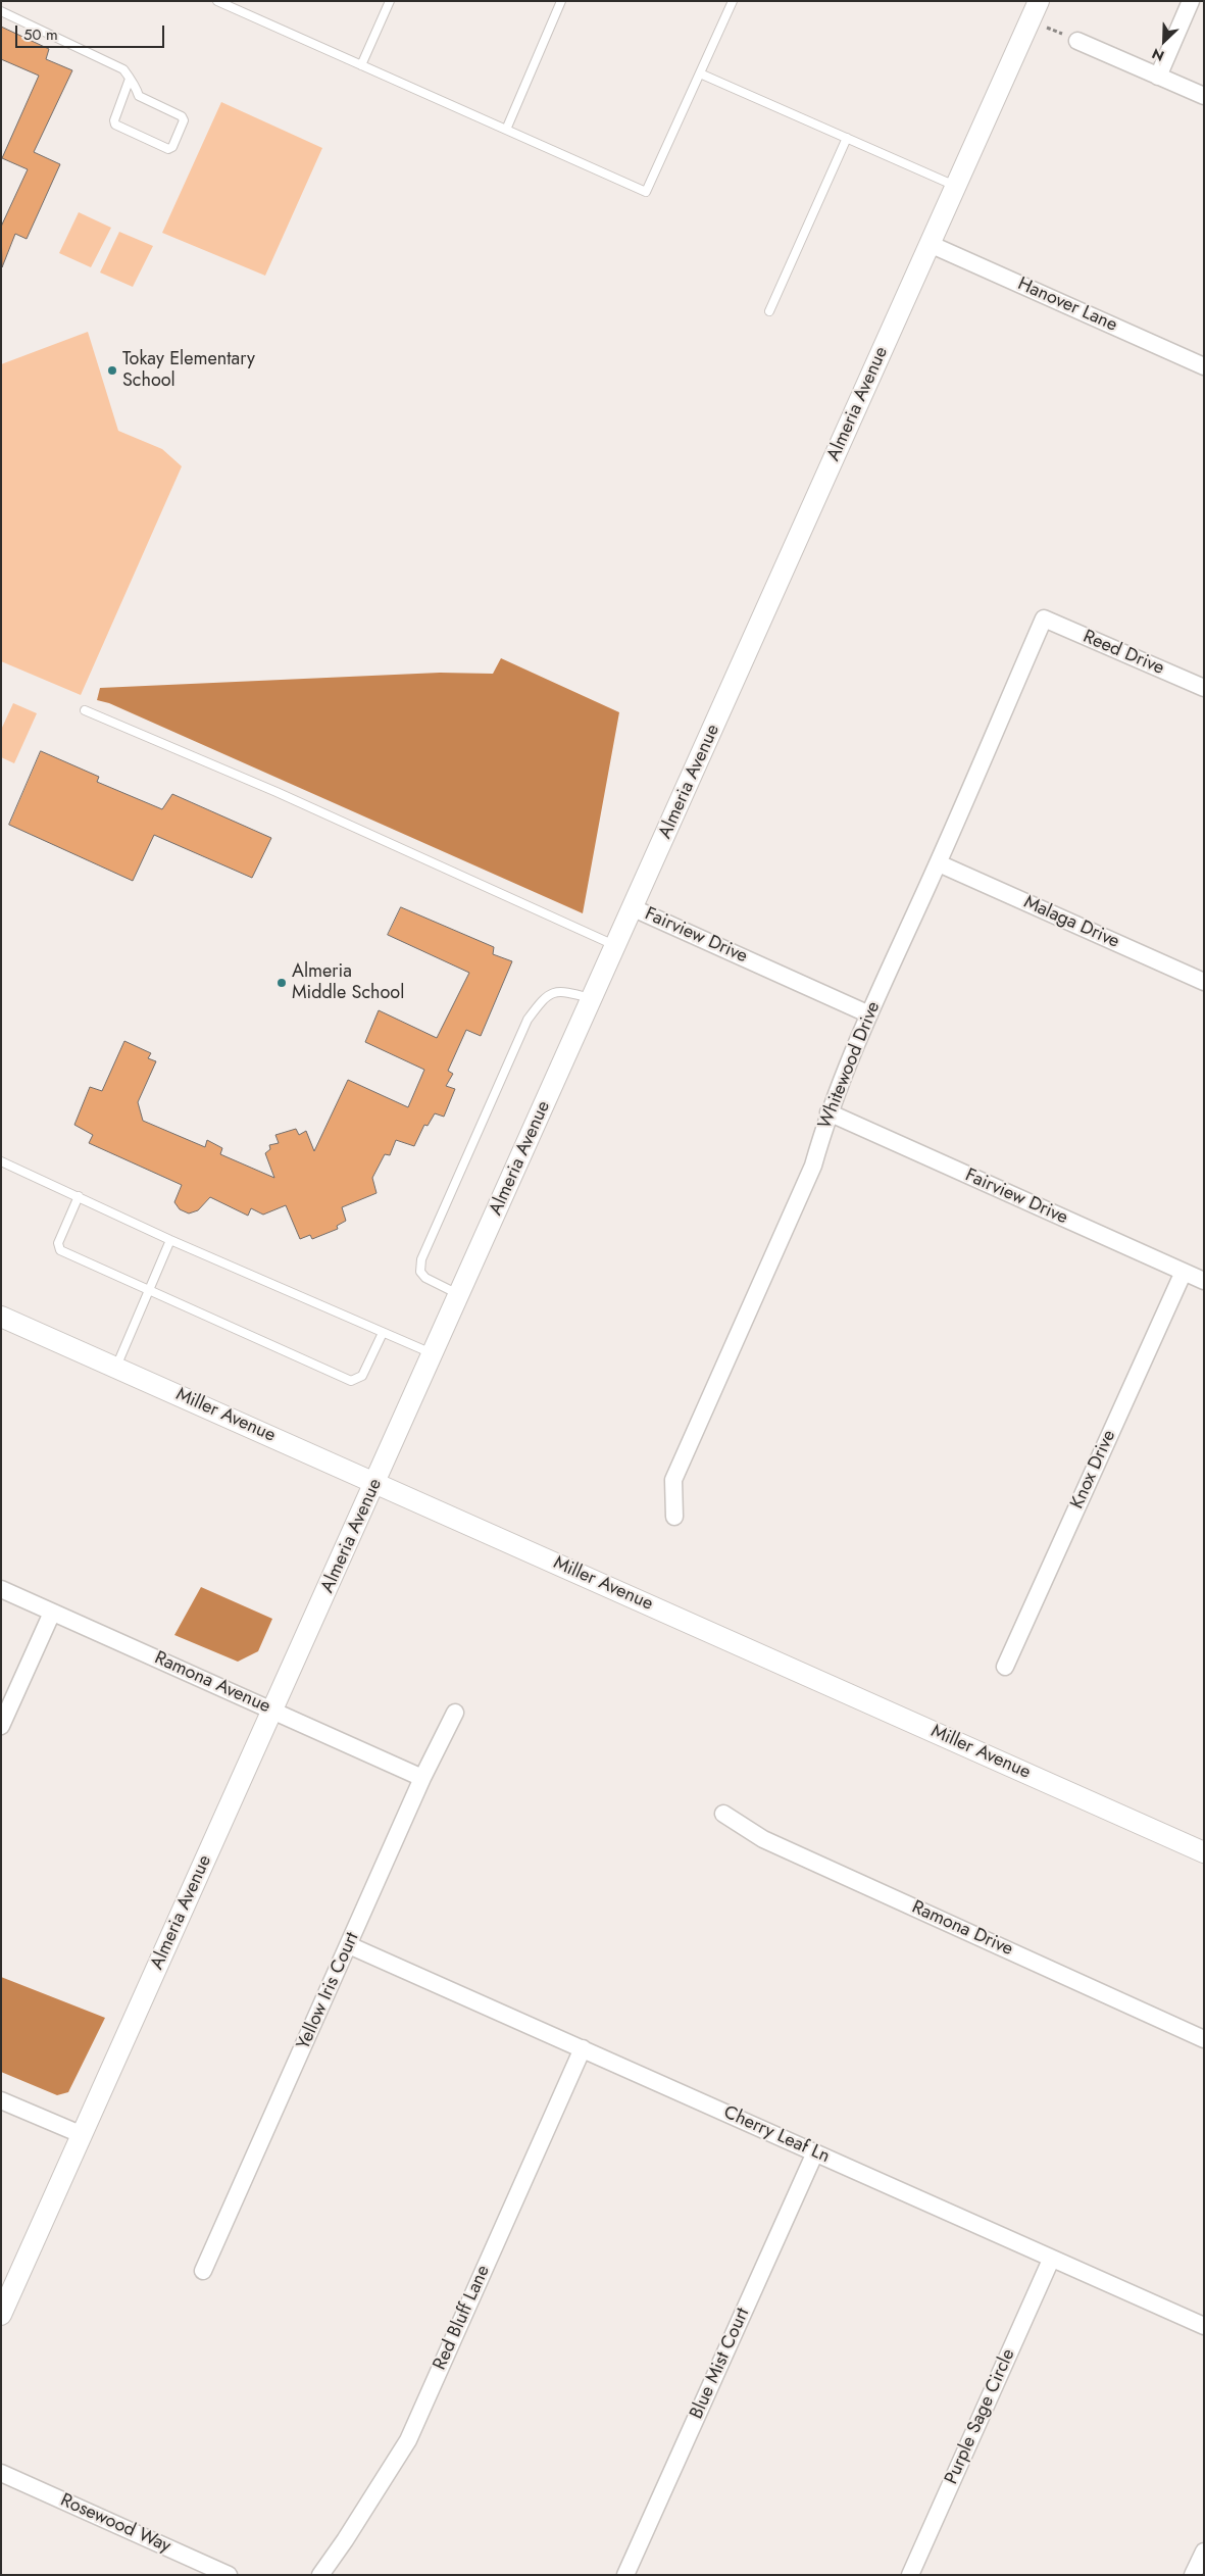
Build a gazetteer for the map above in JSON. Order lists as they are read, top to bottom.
{
  "streets": {
    "street": [
      "Hanover Lane",
      "Almeria Avenue",
      "Reed Drive",
      "Malaga Drive",
      "Fairview Drive",
      "Whitewood Drive",
      "Miller Avenue",
      "Knox Drive",
      "Ramona Avenue",
      "Ramona Drive",
      "Yellow Iris Court",
      "Cherry Leaf Ln",
      "Red Bluff Lane",
      "Blue Mist Court",
      "Purple Sage Circle",
      "Rosewood Way"
    ]
  },
  "crossings": [
    ["Hanover Lane", "Almeria Avenue"],
    ["Almeria Avenue", "Fairview Drive"],
    ["Almeria Avenue", "Miller Avenue"],
    ["Almeria Avenue", "Ramona Avenue"],
    ["Reed Drive", "Whitewood Drive"],
    ["Malaga Drive", "Whitewood Drive"],
    ["Fairview Drive", "Whitewood Drive"],
    ["Fairview Drive", "Knox Drive"],
    ["Ramona Avenue", "Yellow Iris Court"],
    ["Yellow Iris Court", "Cherry Leaf Ln"],
    ["Cherry Leaf Ln", "Red Bluff Lane"],
    ["Cherry Leaf Ln", "Blue Mist Court"],
    ["Cherry Leaf Ln", "Purple Sage Circle"]
  ],
  "places": ["Tokay Elementary School", "Almeria Middle School"],
  "scale_bar": "50 m",
  "north": "bottom left"
}
